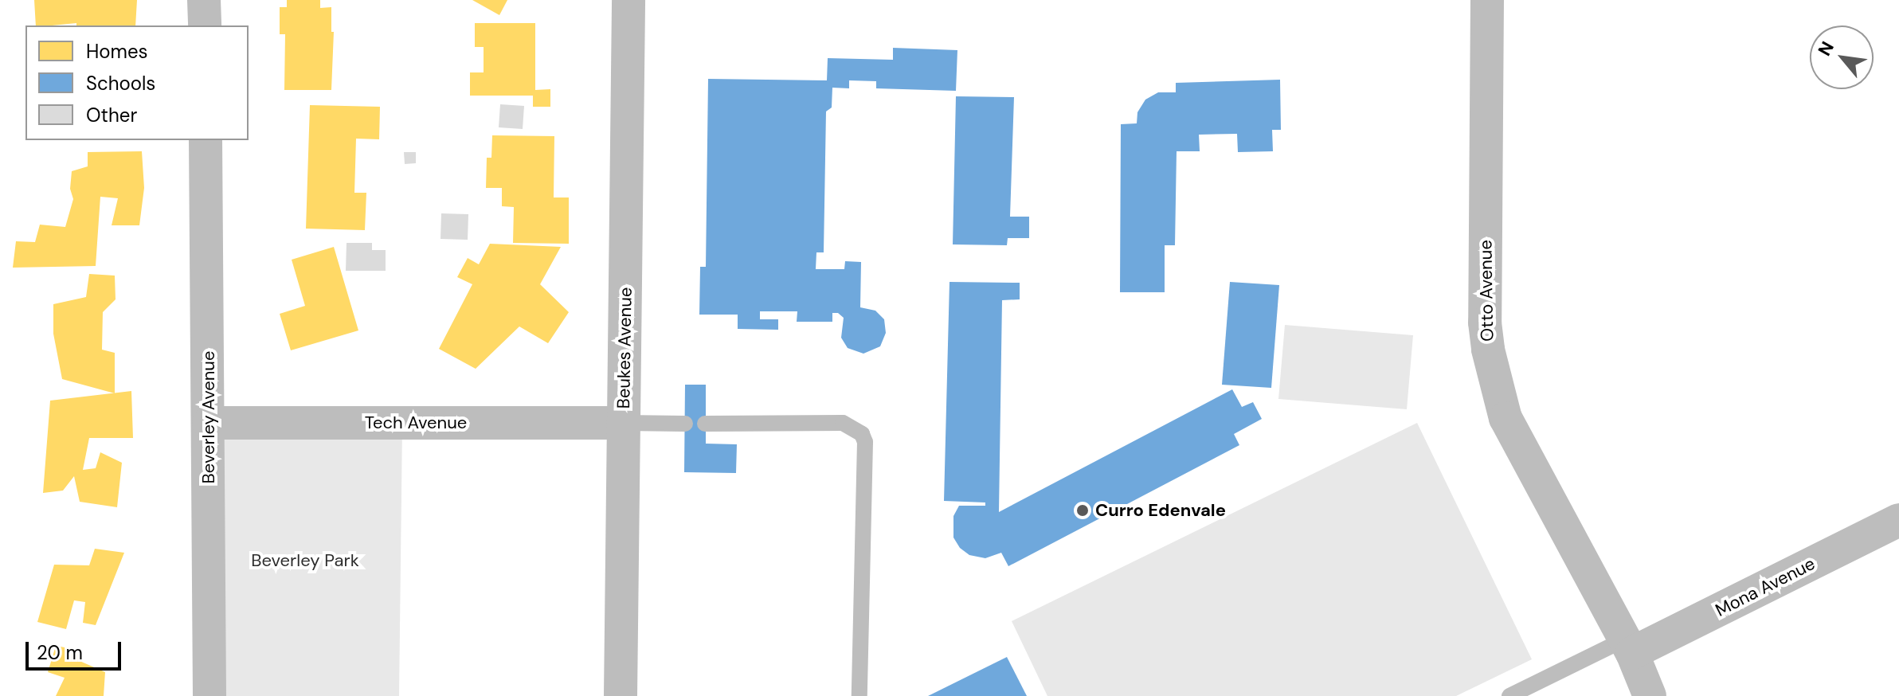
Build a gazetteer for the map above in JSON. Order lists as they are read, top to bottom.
{
  "streets": {
    "street": [
      "Otto Avenue",
      "Beukes Avenue",
      "Beverley Avenue",
      "Tech Avenue",
      "Mona Avenue"
    ]
  },
  "crossings": [
    ["Otto Avenue", "Mona Avenue"],
    ["Beukes Avenue", "Tech Avenue"],
    ["Beverley Avenue", "Tech Avenue"]
  ],
  "parks": ["Beverley Park"],
  "places": ["Curro Edenvale"],
  "legend": ["Homes", "Schools", "Other"],
  "scale_bar": "20 m",
  "north": "top left"
}
